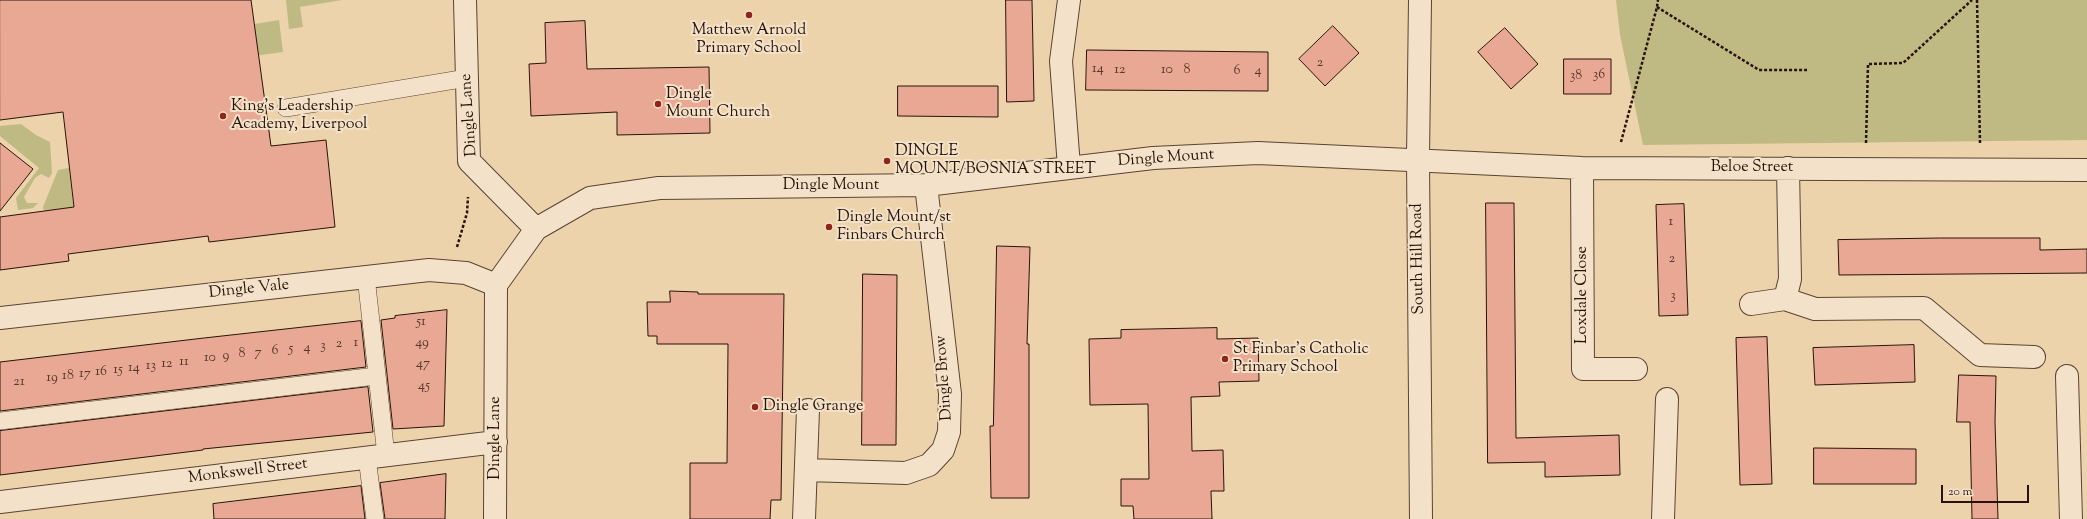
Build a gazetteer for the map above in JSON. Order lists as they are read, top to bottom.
{
  "streets": {
    "street": [
      "Dingle Lane",
      "Dingle Mount",
      "Beloe Street",
      "South Hill Road",
      "Dingle Vale",
      "Loxdale Close",
      "Dingle Brow",
      "Monkswell Street"
    ]
  },
  "crossings": [
    ["Dingle Lane", "Dingle Mount"],
    ["Dingle Lane", "Dingle Vale"],
    ["Dingle Lane", "Monkswell Street"],
    ["Dingle Mount", "Beloe Street"],
    ["Dingle Mount", "South Hill Road"],
    ["Dingle Mount", "Dingle Vale"],
    ["Dingle Mount", "Dingle Brow"],
    ["Beloe Street", "South Hill Road"],
    ["Beloe Street", "Loxdale Close"]
  ],
  "places": [
    "Matthew Arnold Primary School",
    "Dingle Mount Church",
    "King's Leadership Academy, Liverpool",
    "DINGLE MOUNT/BOSNIA STREET",
    "Dingle Mount/st Finbars Church",
    "St Finbar's Catholic Primary School",
    "Dingle Grange"
  ],
  "house_numbers": [
    "2",
    "14",
    "12",
    "10",
    "8",
    "6",
    "4",
    "36",
    "38",
    "1",
    "2",
    "3",
    "51",
    "1",
    "49",
    "2",
    "3",
    "4",
    "5",
    "6",
    "7",
    "8",
    "9",
    "10",
    "11",
    "12",
    "47",
    "13",
    "14",
    "15",
    "16",
    "17",
    "18",
    "19",
    "21",
    "45"
  ],
  "scale_bar": "20 m"
}
